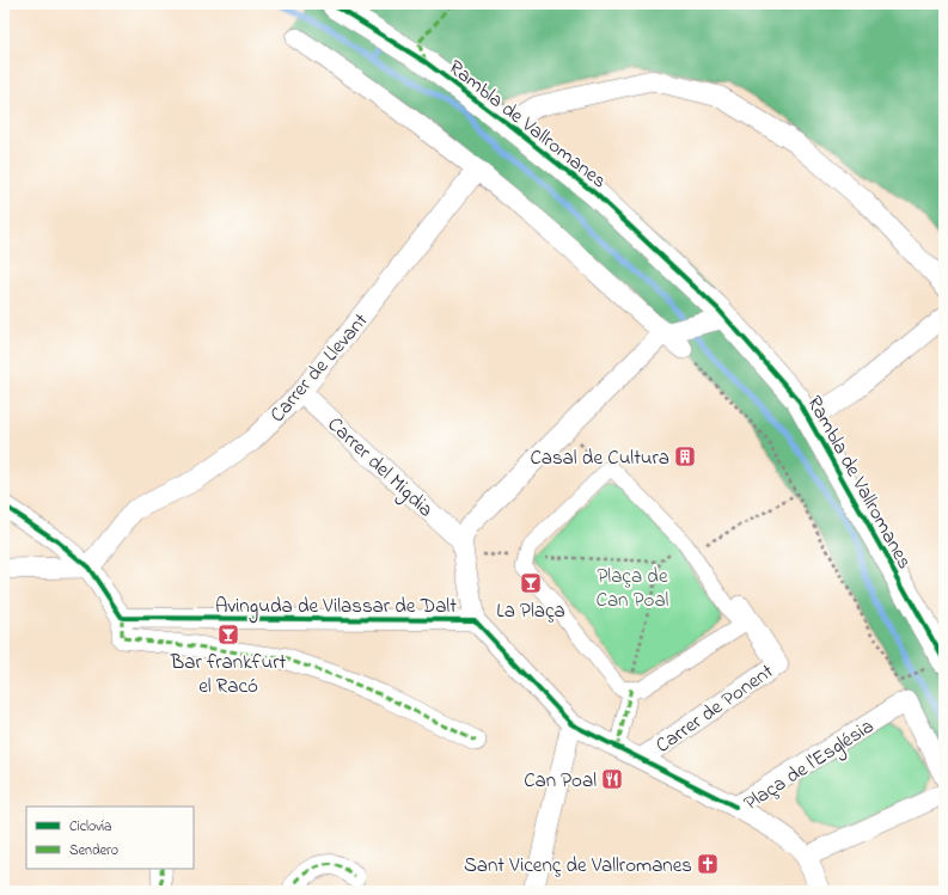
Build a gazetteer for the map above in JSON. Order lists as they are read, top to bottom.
{
  "streets": {
    "street": [
      "Rambla de Vallromanes",
      "Carrer de Llevant",
      "Carrer del Migdia",
      "Avinguda de Vilassar de Dalt",
      "Carrer de Ponent",
      "Plaça de l'Església"
    ]
  },
  "crossings": [
    ["Carrer de Llevant", "Carrer del Migdia"],
    ["Avinguda de Vilassar de Dalt", "Carrer de Ponent"],
    ["Avinguda de Vilassar de Dalt", "Plaça de l'Església"]
  ],
  "parks": ["Plaça de Can Poal"],
  "places": {
    "building": ["Casal de Cultura"],
    "bar": ["La Plaça", "Bar frankfurt el Racó"],
    "restaurant": ["Can Poal"],
    "church": ["Sant Vicenç de Vallromanes"]
  },
  "legend": ["Ciclovía", "Sendero"]
}
